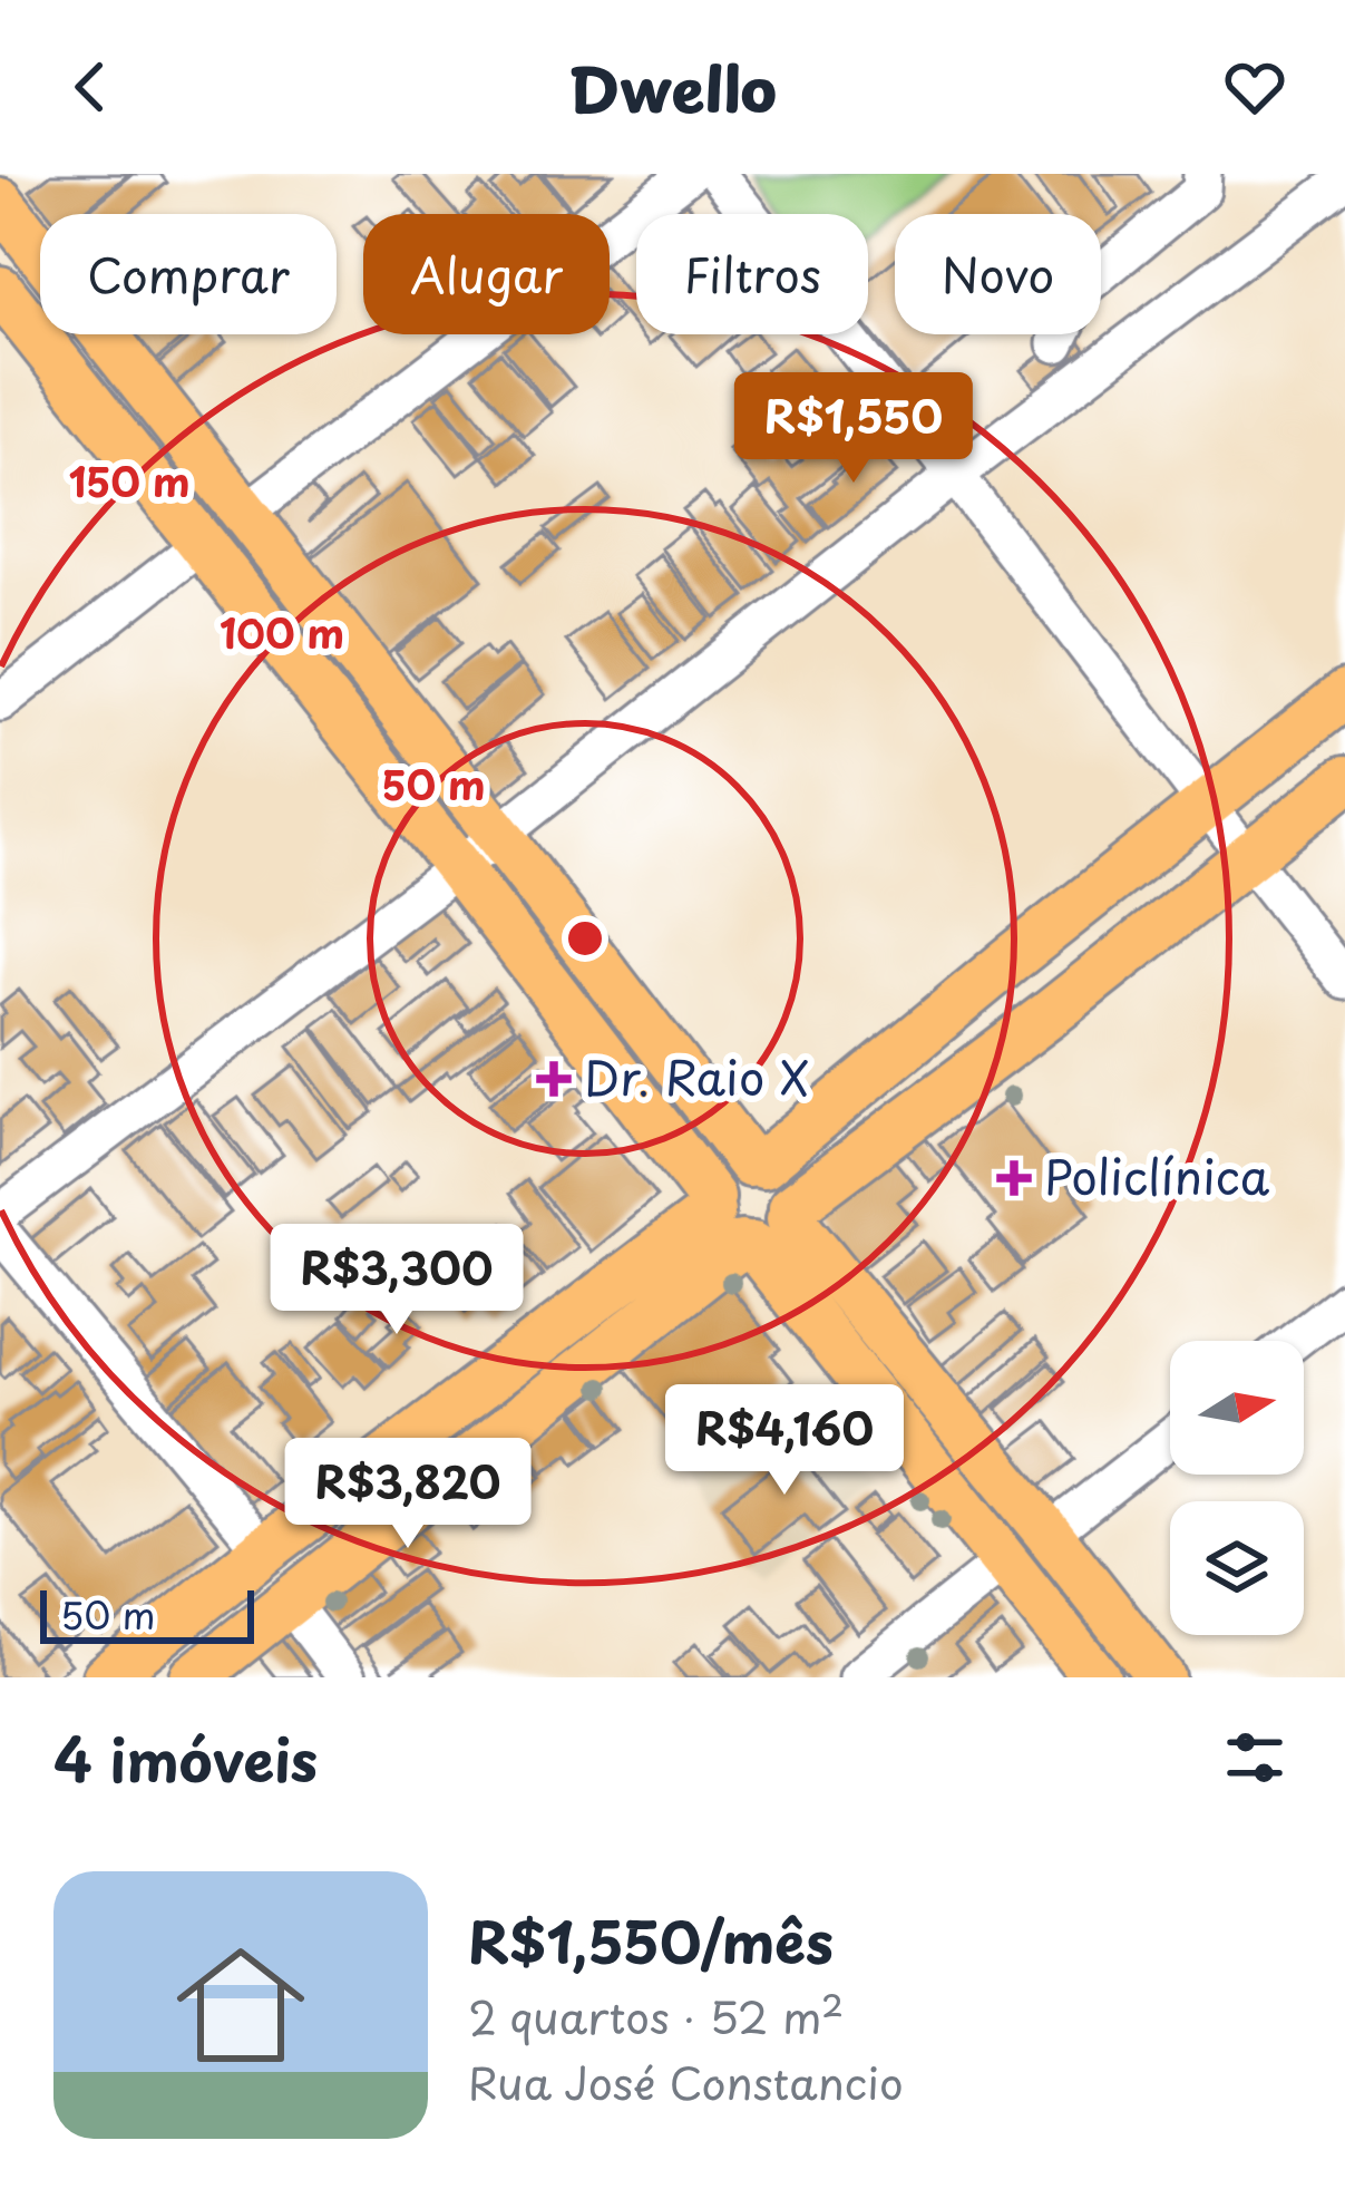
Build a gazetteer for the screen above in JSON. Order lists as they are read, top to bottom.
{
  "places": {
    "health": ["Dr. Raio X", "Policlínica"]
  },
  "scale_bar": "50 m",
  "north": "right",
  "page": {
    "header": "Dwello",
    "chip": [
      "Comprar",
      "Alugar",
      "Filtros",
      "Novo"
    ],
    "price": [
      "R$1,550",
      "R$3,300",
      "R$4,160",
      "R$3,820"
    ],
    "scale": "50 m",
    "heading": "4 imóveis",
    "list": [
      {
        "name": "R$1,550/mês",
        "note": "2 quartos · 52 m² · Rua José Constancio"
      }
    ]
  },
  "rings": ["150 m", "100 m", "50 m"]
}
